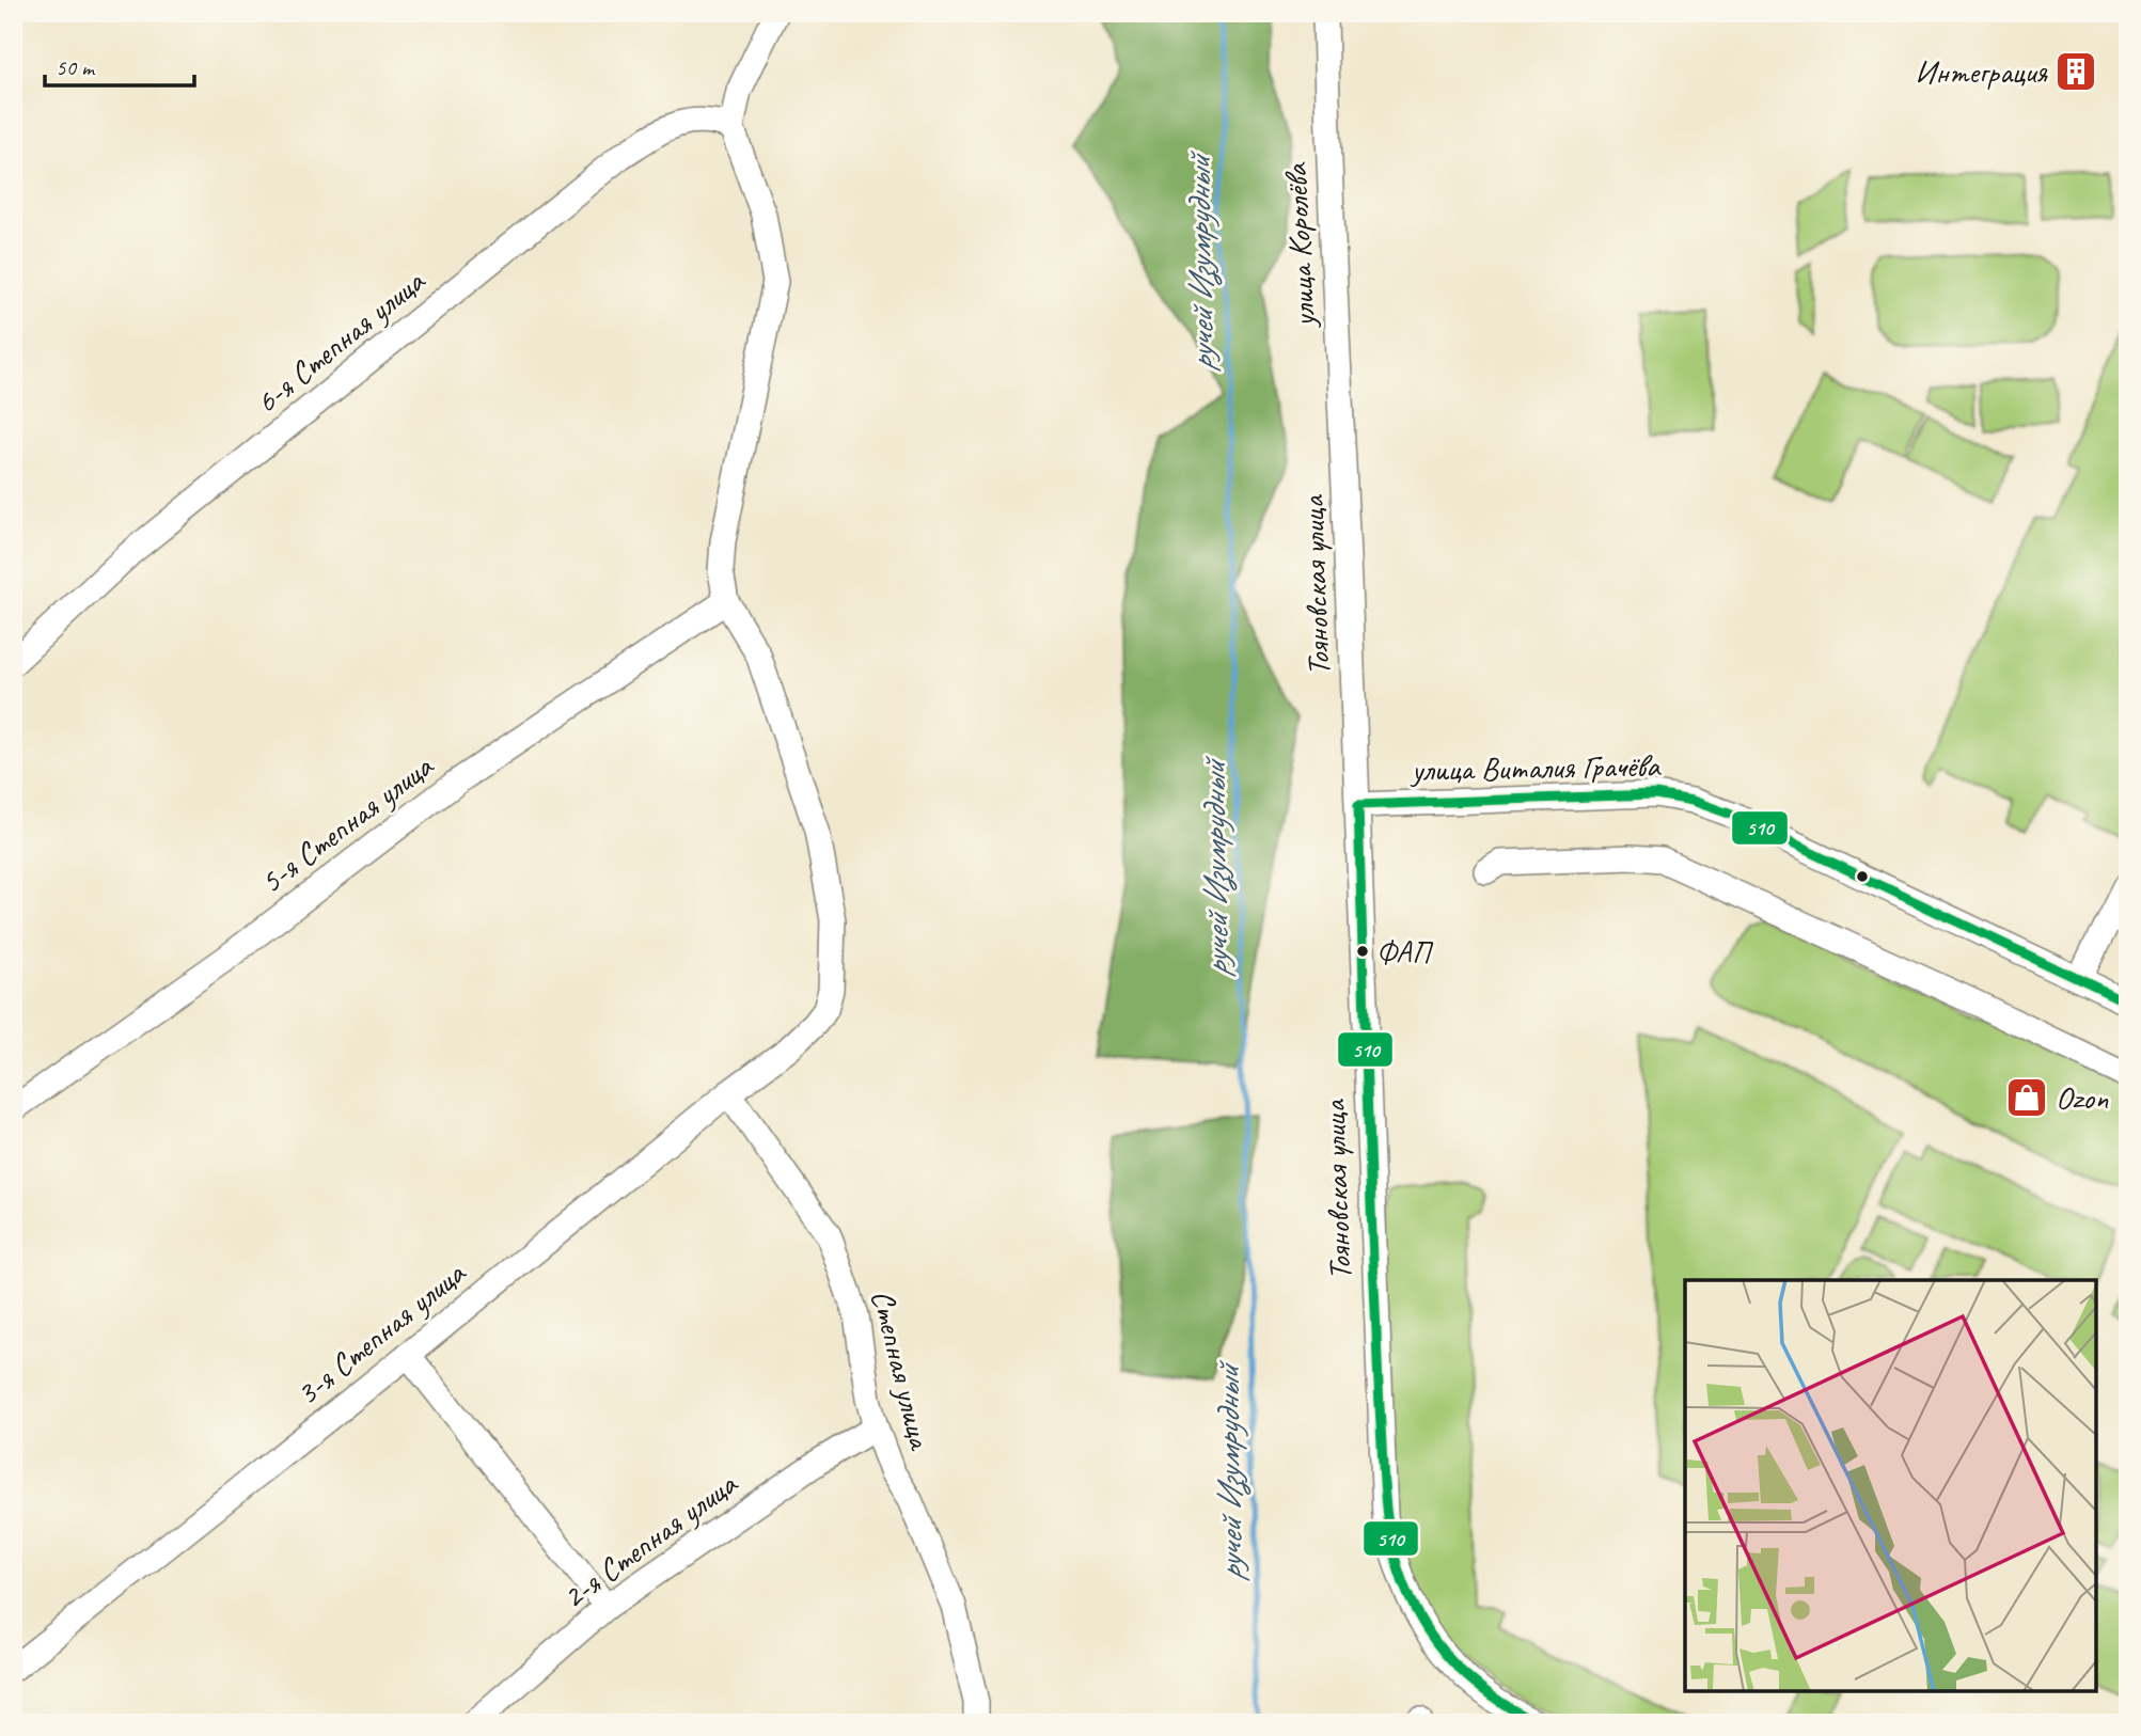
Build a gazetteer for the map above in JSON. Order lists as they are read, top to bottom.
{
  "streets": {
    "street": [
      "улица Королёва",
      "6-я Степная улица",
      "Тояновская улица",
      "улица Виталия Грачёва",
      "5-я Степная улица",
      "3-я Степная улица",
      "Степная улица",
      "2-я Степная улица"
    ]
  },
  "crossings": [
    ["улица Королёва", "Тояновская улица"],
    ["Тояновская улица", "улица Виталия Грачёва"],
    ["5-я Степная улица", "3-я Степная улица"],
    ["3-я Степная улица", "Степная улица"],
    ["Степная улица", "2-я Степная улица"]
  ],
  "water": ["ручей Изумрудный"],
  "places": {
    "building": ["Интеграция"],
    "other": ["ФАП"],
    "shop": ["Ozon"]
  },
  "lines": ["transit line 510"],
  "scale_bar": "50 m"
}
